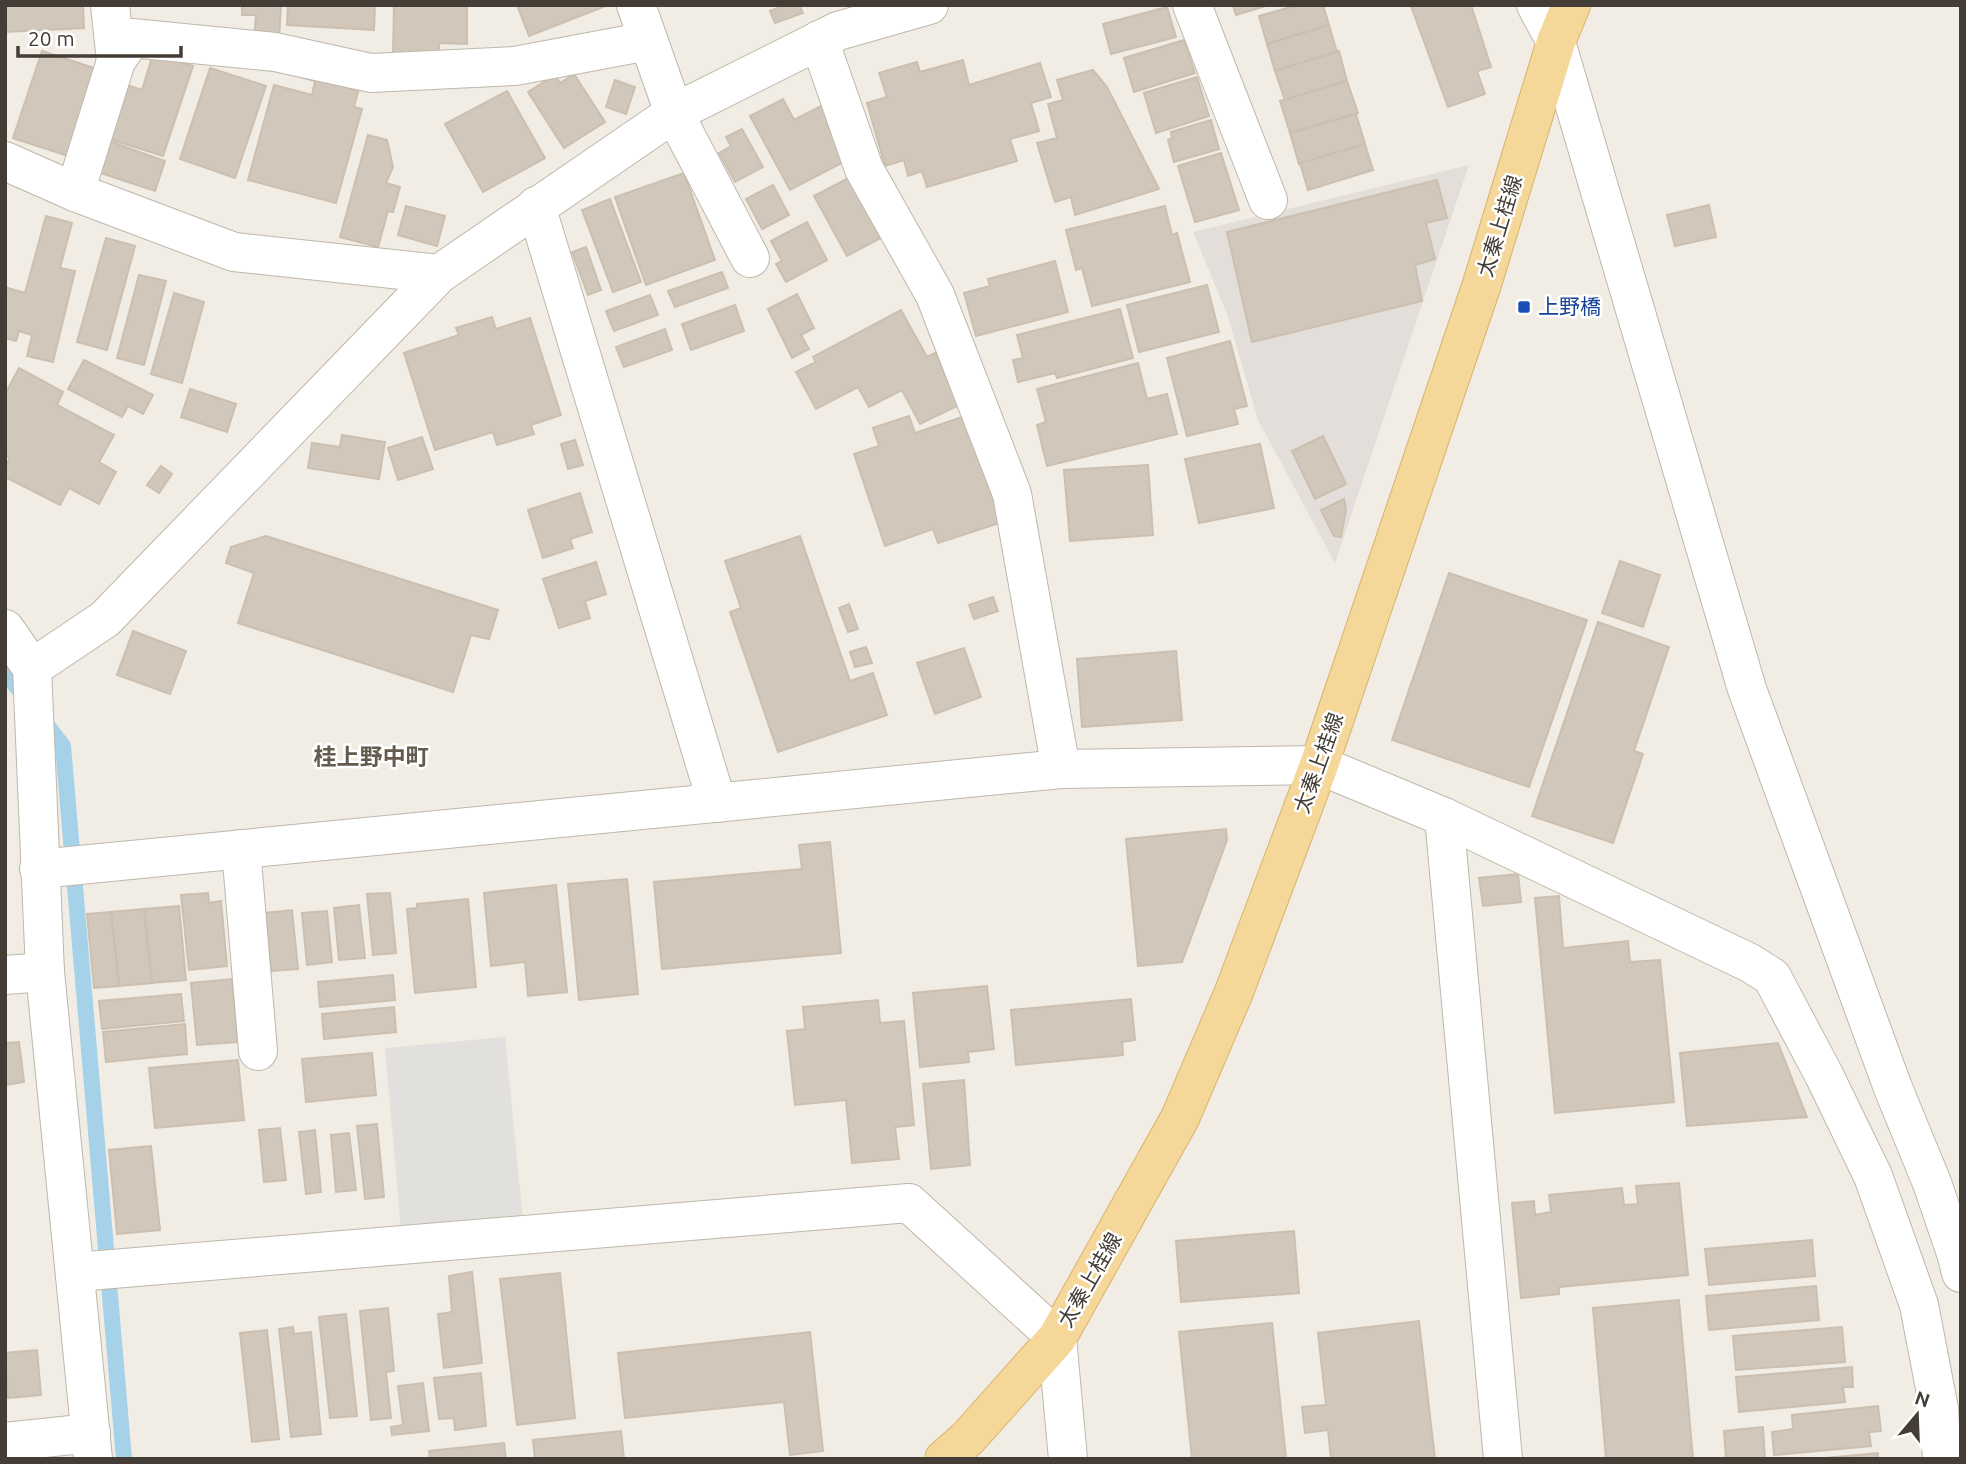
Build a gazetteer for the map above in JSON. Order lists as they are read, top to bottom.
{
  "streets": {
    "main road": ["太秦上桂線"]
  },
  "districts": ["桂上野中町"],
  "places": {
    "transit": ["上野橋"]
  },
  "scale_bar": "20 m",
  "north": "top"
}
